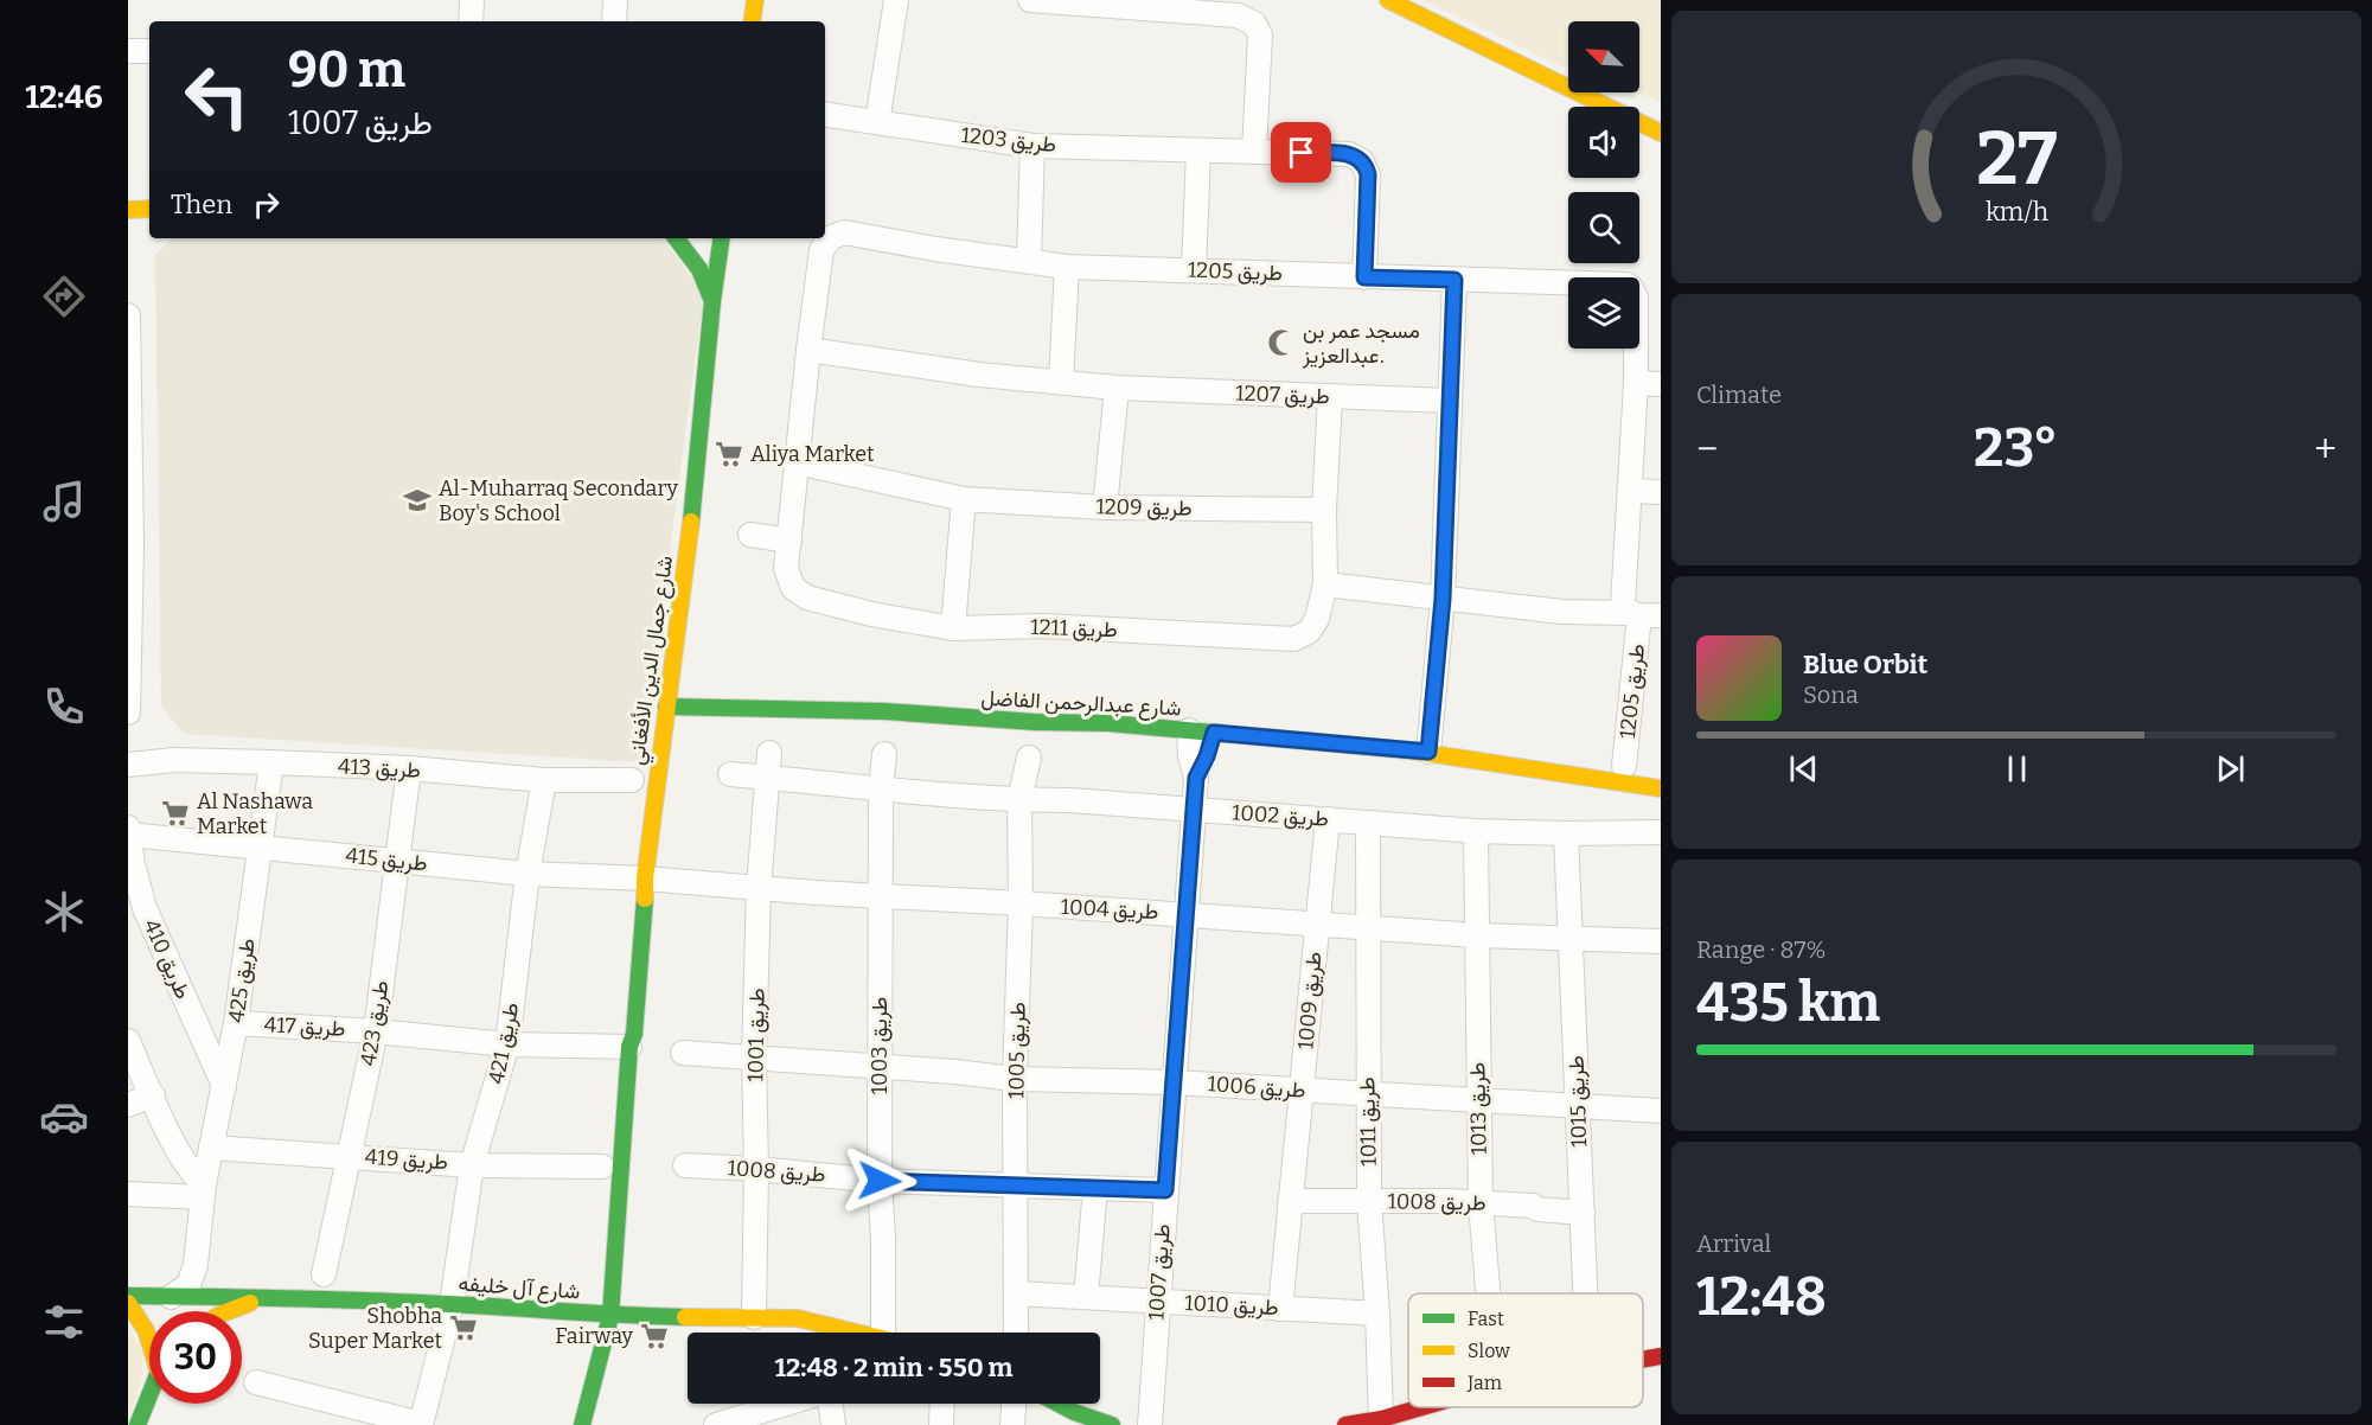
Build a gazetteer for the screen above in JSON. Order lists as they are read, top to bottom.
{
  "streets": {
    "street": [
      "طريق 1203",
      "طريق 1205",
      "طريق 1207",
      "طريق 1209",
      "طريق 1211",
      "شارع جمال الدين الأفغاني",
      "شارع عبدالرحمن الفاضل",
      "طريق 413",
      "طريق 1002",
      "طريق 415",
      "طريق 1004",
      "طريق 410",
      "طريق 425",
      "طريق 1009",
      "طريق 423",
      "طريق 417",
      "طريق 1001",
      "طريق 421",
      "طريق 1003",
      "طريق 1005",
      "طريق 1006",
      "طريق 1015",
      "طريق 1013",
      "طريق 1011",
      "طريق 419",
      "طريق 1008",
      "طريق 1007",
      "شارع آل خليفه",
      "طريق 1010"
    ]
  },
  "crossings": [
    ["طريق 1203", "طريق 1205"],
    ["طريق 1205", "طريق 1207"],
    ["طريق 1205", "طريق 1209"],
    ["طريق 1205", "طريق 1211"],
    ["طريق 1207", "طريق 1211"],
    ["طريق 1209", "طريق 1211"],
    ["شارع جمال الدين الأفغاني", "شارع عبدالرحمن الفاضل"],
    ["شارع جمال الدين الأفغاني", "طريق 415"],
    ["شارع جمال الدين الأفغاني", "طريق 1004"],
    ["شارع جمال الدين الأفغاني", "طريق 417"],
    ["شارع جمال الدين الأفغاني", "شارع آل خليفه"],
    ["شارع عبدالرحمن الفاضل", "طريق 1007"],
    ["طريق 413", "طريق 425"],
    ["طريق 413", "طريق 423"],
    ["طريق 413", "طريق 421"],
    ["طريق 1002", "طريق 1009"],
    ["طريق 1002", "طريق 1001"],
    ["طريق 1002", "طريق 1003"],
    ["طريق 1002", "طريق 1005"],
    ["طريق 1002", "طريق 1015"],
    ["طريق 1002", "طريق 1013"],
    ["طريق 1002", "طريق 1011"],
    ["طريق 1002", "طريق 1007"],
    ["طريق 415", "طريق 1004"],
    ["طريق 415", "طريق 410"],
    ["طريق 415", "طريق 425"],
    ["طريق 415", "طريق 423"],
    ["طريق 415", "طريق 421"],
    ["طريق 1004", "طريق 1009"],
    ["طريق 1004", "طريق 1001"],
    ["طريق 1004", "طريق 1003"],
    ["طريق 1004", "طريق 1005"],
    ["طريق 1004", "طريق 1015"],
    ["طريق 1004", "طريق 1013"],
    ["طريق 1004", "طريق 1011"],
    ["طريق 1004", "طريق 1007"],
    ["طريق 410", "طريق 425"],
    ["طريق 425", "طريق 417"],
    ["طريق 425", "طريق 419"],
    ["طريق 425", "شارع آل خليفه"],
    ["طريق 1009", "طريق 1006"],
    ["طريق 1009", "طريق 1008"],
    ["طريق 1009", "طريق 1010"],
    ["طريق 423", "طريق 417"],
    ["طريق 423", "طريق 419"],
    ["طريق 417", "طريق 421"],
    ["طريق 1001", "طريق 1006"],
    ["طريق 1001", "طريق 1008"],
    ["طريق 1001", "شارع آل خليفه"],
    ["طريق 421", "طريق 419"],
    ["طريق 421", "شارع آل خليفه"],
    ["طريق 1003", "طريق 1006"],
    ["طريق 1003", "طريق 1008"],
    ["طريق 1005", "طريق 1006"],
    ["طريق 1005", "طريق 1008"],
    ["طريق 1005", "طريق 1010"],
    ["طريق 1006", "طريق 1015"],
    ["طريق 1006", "طريق 1013"],
    ["طريق 1006", "طريق 1011"],
    ["طريق 1006", "طريق 1007"],
    ["طريق 1015", "طريق 1008"],
    ["طريق 1013", "طريق 1008"],
    ["طريق 1011", "طريق 1008"],
    ["طريق 1011", "طريق 1010"],
    ["طريق 1008", "طريق 1007"],
    ["طريق 1007", "طريق 1010"]
  ],
  "places": {
    "mosque": ["مسجد عمر بن عبدالعزيز."],
    "supermarket": [
      "Aliya Market",
      "Al Nashawa Market",
      "Shobha Super Market",
      "Fairway"
    ],
    "school or university": ["Al-Muharraq Secondary Boy's School"]
  },
  "legend": ["Fast", "Slow", "Jam"],
  "north": "top left",
  "page": {
    "tabs": "12:46",
    "turn": ["90 m", "طريق 1007"],
    "then": "Then",
    "tile": [
      "Climate",
      ["Range · 87%", "435 km"],
      ["Arrival", "12:48"]
    ],
    "heat": ["−", "23°", "+"],
    "song": ["Blue Orbit", "Sona"],
    "limit": "30",
    "trip": "12:48 · 2 min · 550 m",
    "gauge": ["27", "km/h"]
  }
}
